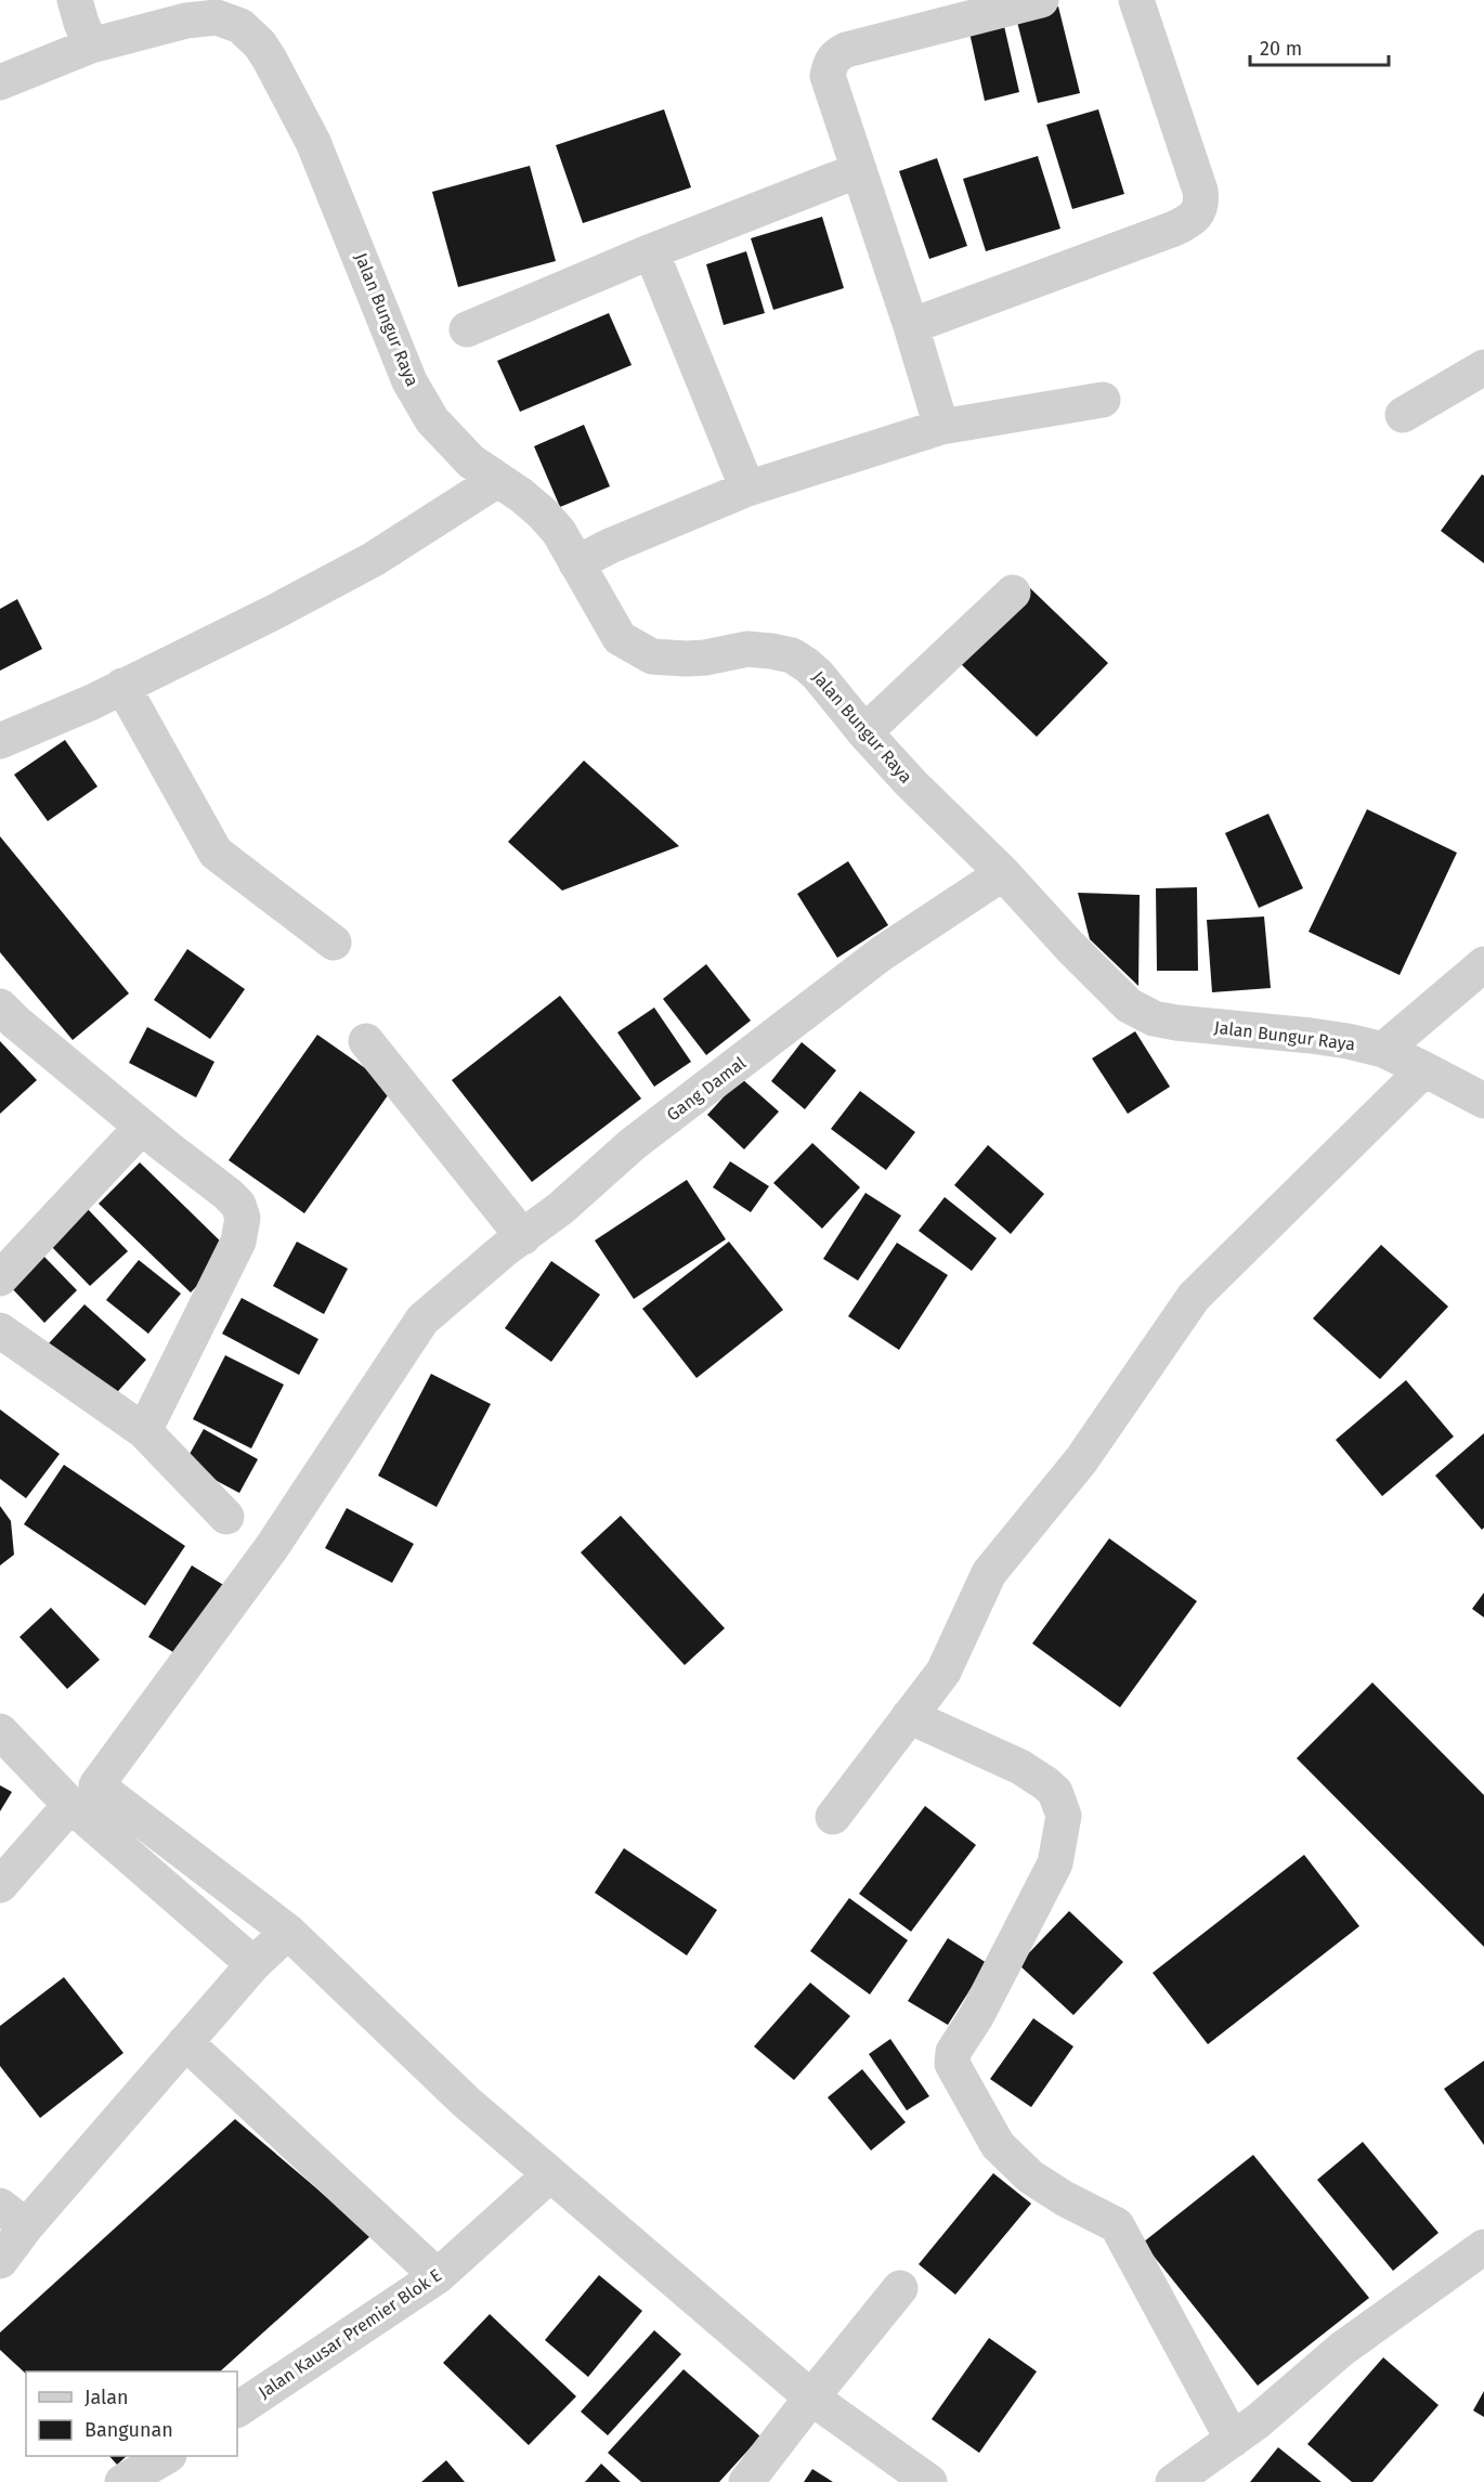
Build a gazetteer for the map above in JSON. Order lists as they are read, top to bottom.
{
  "streets": {
    "street": ["Jalan Bungur Raya", "Gang Damal", "Jalan Kausar Premier Blok E"]
  },
  "crossings": [
    ["Jalan Bungur Raya", "Gang Damal"]
  ],
  "legend": ["Jalan", "Bangunan"],
  "scale_bar": "20 m"
}
